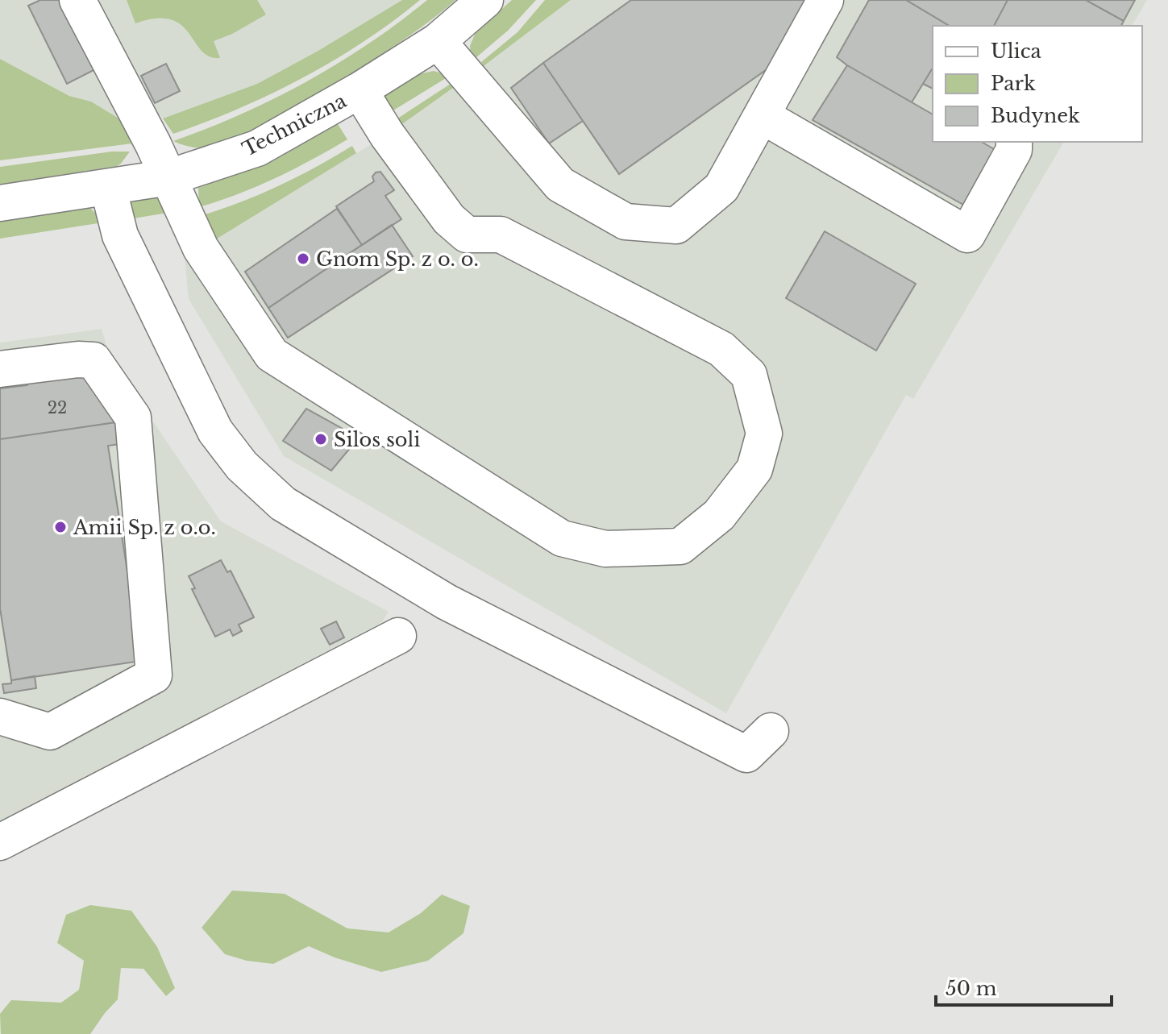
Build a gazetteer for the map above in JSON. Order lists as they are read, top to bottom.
{
  "streets": {
    "street": ["Techniczna"]
  },
  "places": ["Gnom Sp. z o. o.", "Silos soli", "Amii Sp. z o.o."],
  "house_numbers": ["22"],
  "legend": ["Ulica", "Park", "Budynek"],
  "scale_bar": "50 m"
}
